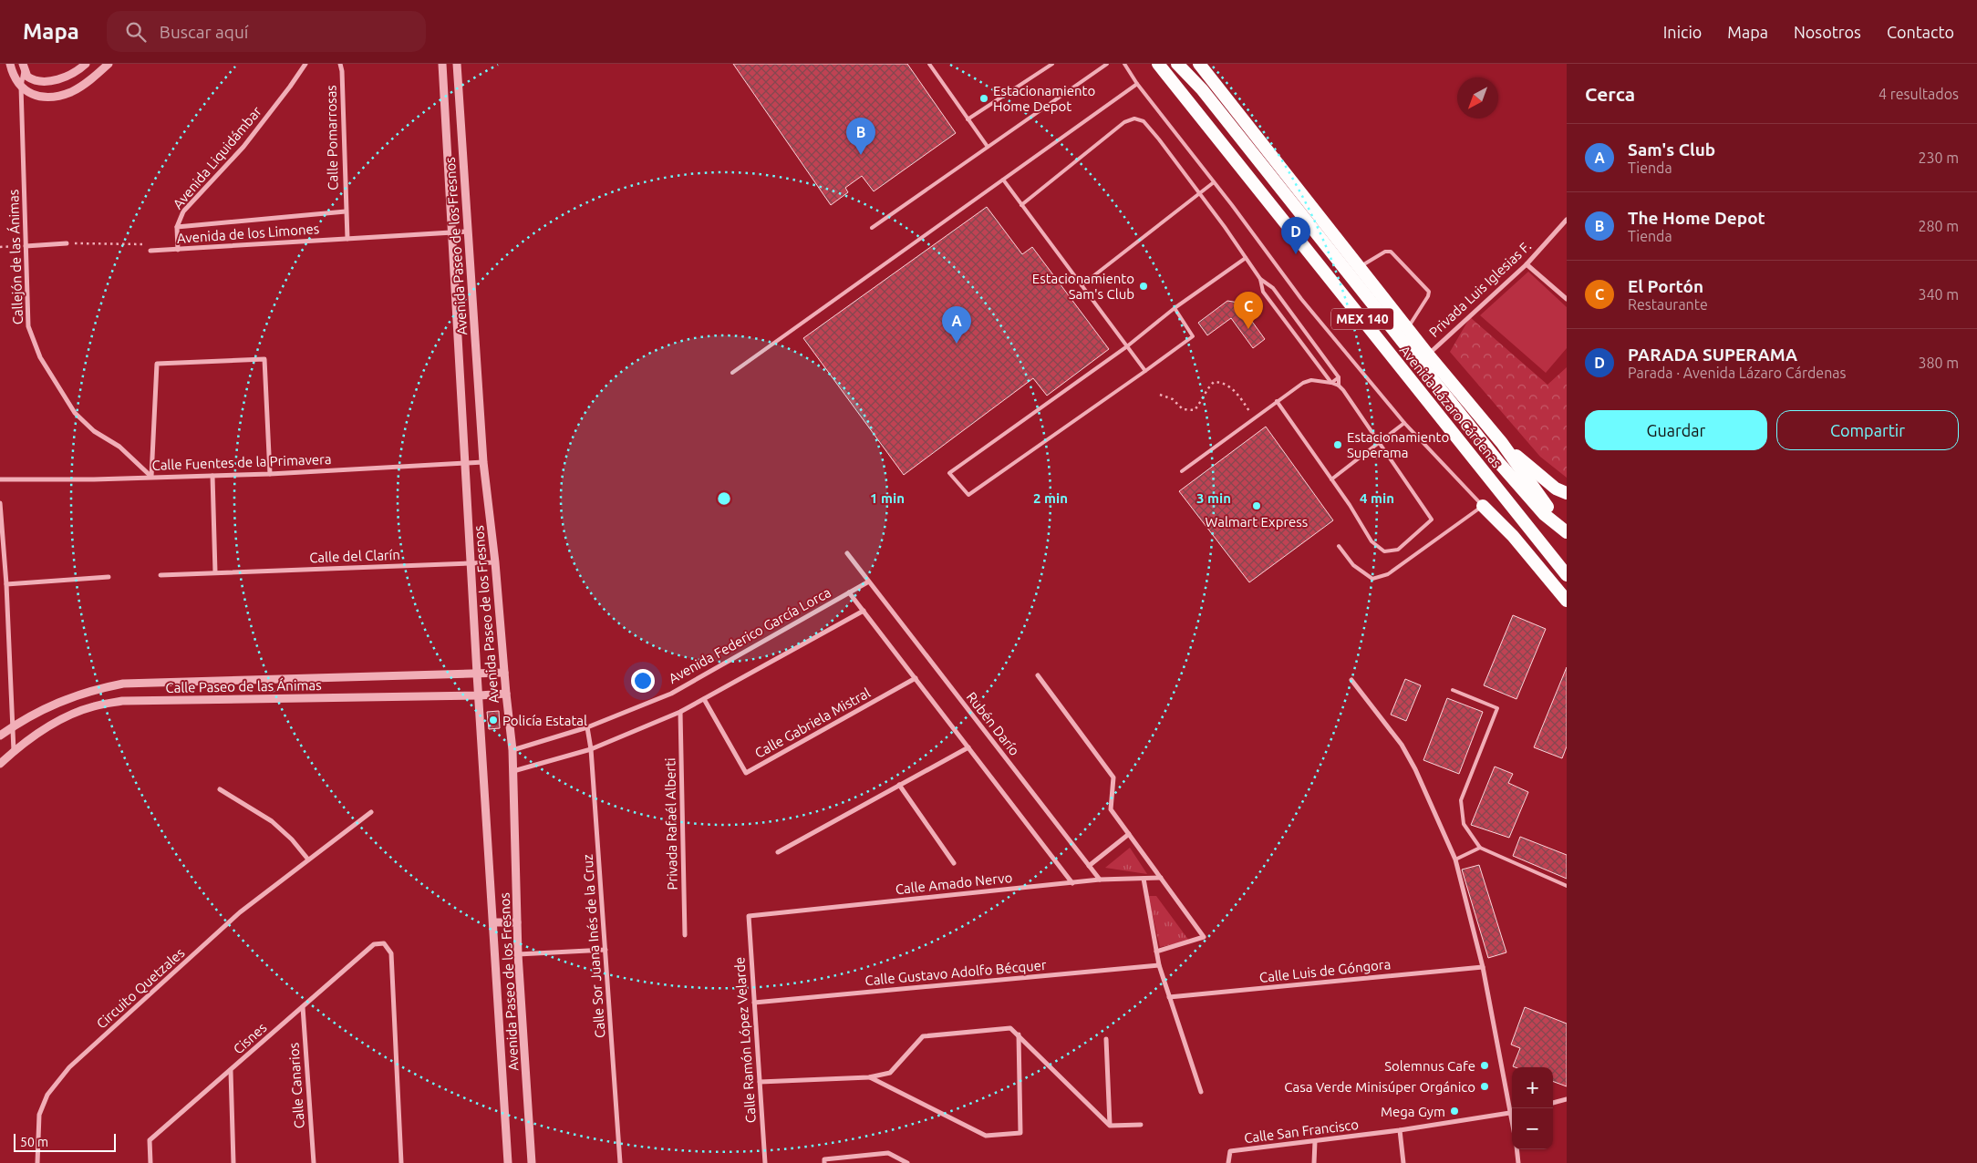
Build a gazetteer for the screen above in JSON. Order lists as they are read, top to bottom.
{
  "streets": {
    "highway": ["MEX 140", "Avenida Lázaro Cárdenas"],
    "street": [
      "Calle Pomarrosas",
      "Avenida Liquidámbar",
      "Avenida de los Limones",
      "Avenida Paseo de los Fresnos",
      "Callejón de las Ánimas",
      "Privada Luis Iglesias F.",
      "Calle Fuentes de la Primavera",
      "Calle del Clarín",
      "Avenida Federico García Lorca",
      "Calle Paseo de las Ánimas",
      "Calle Gabriela Mistral",
      "Rubén Darío",
      "Privada Rafaél Alberti",
      "Calle Amado Nervo",
      "Calle Sor Juana Inés de la Cruz",
      "Calle Luis de Góngora",
      "Calle Gustavo Adolfo Bécquer",
      "Circuito Quetzales",
      "Cisnes",
      "Calle Ramón López Velarde",
      "Calle Canarios",
      "Calle San Francisco"
    ]
  },
  "crossings": [
    ["Calle Pomarrosas", "Avenida de los Limones"],
    ["Avenida Liquidámbar", "Avenida de los Limones"],
    ["Avenida de los Limones", "Avenida Paseo de los Fresnos"],
    ["Avenida Paseo de los Fresnos", "Calle Fuentes de la Primavera"],
    ["Avenida Paseo de los Fresnos", "Calle del Clarín"],
    ["Avenida Paseo de los Fresnos", "Avenida Federico García Lorca"],
    ["Avenida Paseo de los Fresnos", "Calle Paseo de las Ánimas"],
    ["Callejón de las Ánimas", "Calle Fuentes de la Primavera"],
    ["Privada Luis Iglesias F.", "Avenida Lázaro Cárdenas"],
    ["Avenida Federico García Lorca", "Rubén Darío"],
    ["Avenida Federico García Lorca", "Calle Sor Juana Inés de la Cruz"],
    ["Rubén Darío", "Calle Amado Nervo"],
    ["Calle Amado Nervo", "Calle Ramón López Velarde"],
    ["Calle Gustavo Adolfo Bécquer", "Calle Ramón López Velarde"],
    ["Cisnes", "Calle Canarios"]
  ],
  "places": [
    "Estacionamiento Home Depot",
    "Estacionamiento Sam's Club",
    "Estacionamiento Superama",
    "Walmart Express",
    "Policía Estatal",
    "Solemnus Cafe",
    "Casa Verde Minisúper Orgánico",
    "Mega Gym"
  ],
  "scale_bar": "50 m",
  "north": "bottom left",
  "page": {
    "header": "Mapa",
    "search": "Buscar aquí",
    "nav": [
      "Inicio",
      "Mapa",
      "Nosotros",
      "Contacto"
    ],
    "heading": ["Cerca", "4 resultados"],
    "pins": [
      "B",
      "D",
      "C",
      "A"
    ],
    "list": [
      {
        "mark": "A",
        "name": "Sam's Club",
        "note": "Tienda",
        "value": "230 m"
      },
      {
        "mark": "B",
        "name": "The Home Depot",
        "note": "Tienda",
        "value": "280 m"
      },
      {
        "mark": "C",
        "name": "El Portón",
        "note": "Restaurante",
        "value": "340 m"
      },
      {
        "mark": "D",
        "name": "PARADA SUPERAMA",
        "note": "Parada · Avenida Lázaro Cárdenas",
        "value": "380 m"
      }
    ],
    "buttons": ["Guardar", "Compartir"],
    "map_buttons": ["+", "−"],
    "scale": "50 m"
  },
  "rings": [
    "1 min",
    "2 min",
    "3 min",
    "4 min"
  ]
}
